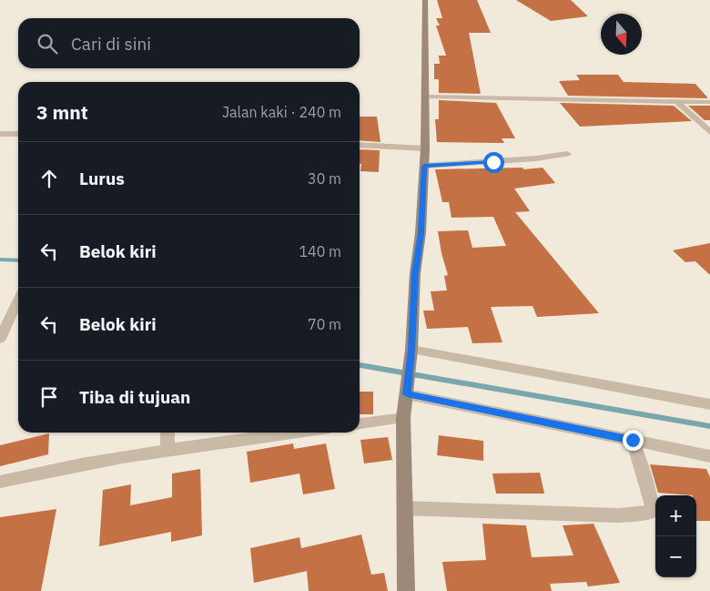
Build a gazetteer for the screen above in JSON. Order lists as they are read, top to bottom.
{
  "north": "bottom",
  "page": {
    "search": "Cari di sini",
    "heading": ["3 mnt", "Jalan kaki · 240 m"],
    "list": [
      ["Lurus", "30 m"],
      ["Belok kiri", "140 m"],
      ["Belok kiri", "70 m"],
      "Tiba di tujuan"
    ],
    "map_buttons": ["+", "−"]
  }
}
